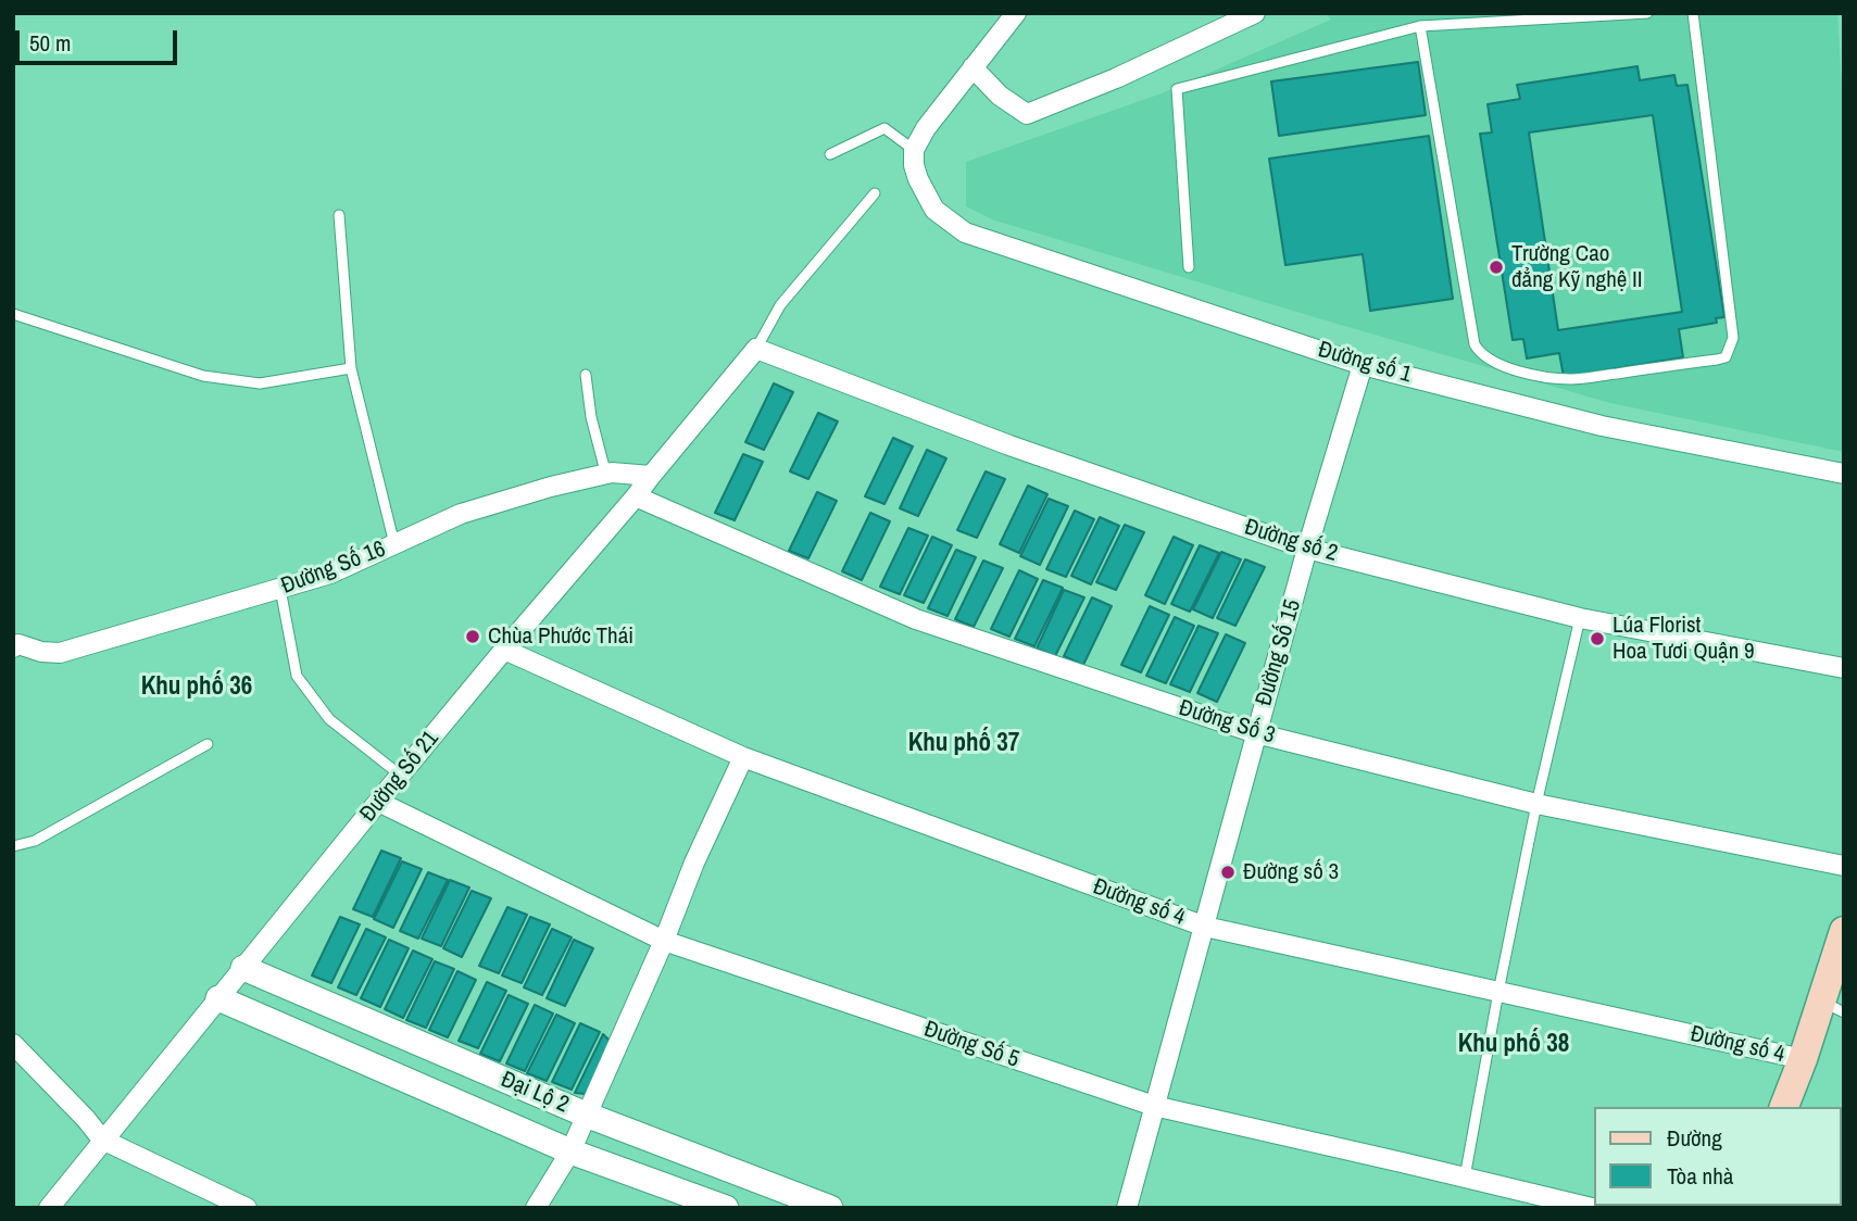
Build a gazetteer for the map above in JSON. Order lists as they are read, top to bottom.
{
  "streets": {
    "street": [
      "Đường số 1",
      "Đường số 2",
      "Đường Số 16",
      "Đường Số 15",
      "Đường Số 3",
      "Đường Số 21",
      "Đường số 4",
      "Đường Số 5",
      "Đại Lộ 2"
    ]
  },
  "crossings": [
    ["Đường số 1", "Đường Số 15"],
    ["Đường số 2", "Đường Số 15"],
    ["Đường số 2", "Đường Số 21"],
    ["Đường Số 16", "Đường Số 21"],
    ["Đường Số 15", "Đường Số 3"],
    ["Đường Số 15", "Đường số 4"],
    ["Đường Số 15", "Đường Số 5"],
    ["Đường Số 3", "Đường Số 21"],
    ["Đường Số 21", "Đường số 4"],
    ["Đường Số 21", "Đường Số 5"],
    ["Đường Số 21", "Đại Lộ 2"]
  ],
  "districts": ["Khu phố 36", "Khu phố 37", "Khu phố 38"],
  "places": [
    "Trường Cao đẳng Kỹ nghệ II",
    "Chùa Phước Thái",
    "Lúa Florist Hoa Tươi Quận 9",
    "Đường số 3"
  ],
  "legend": ["Đường", "Tòa nhà"],
  "scale_bar": "50 m"
}
